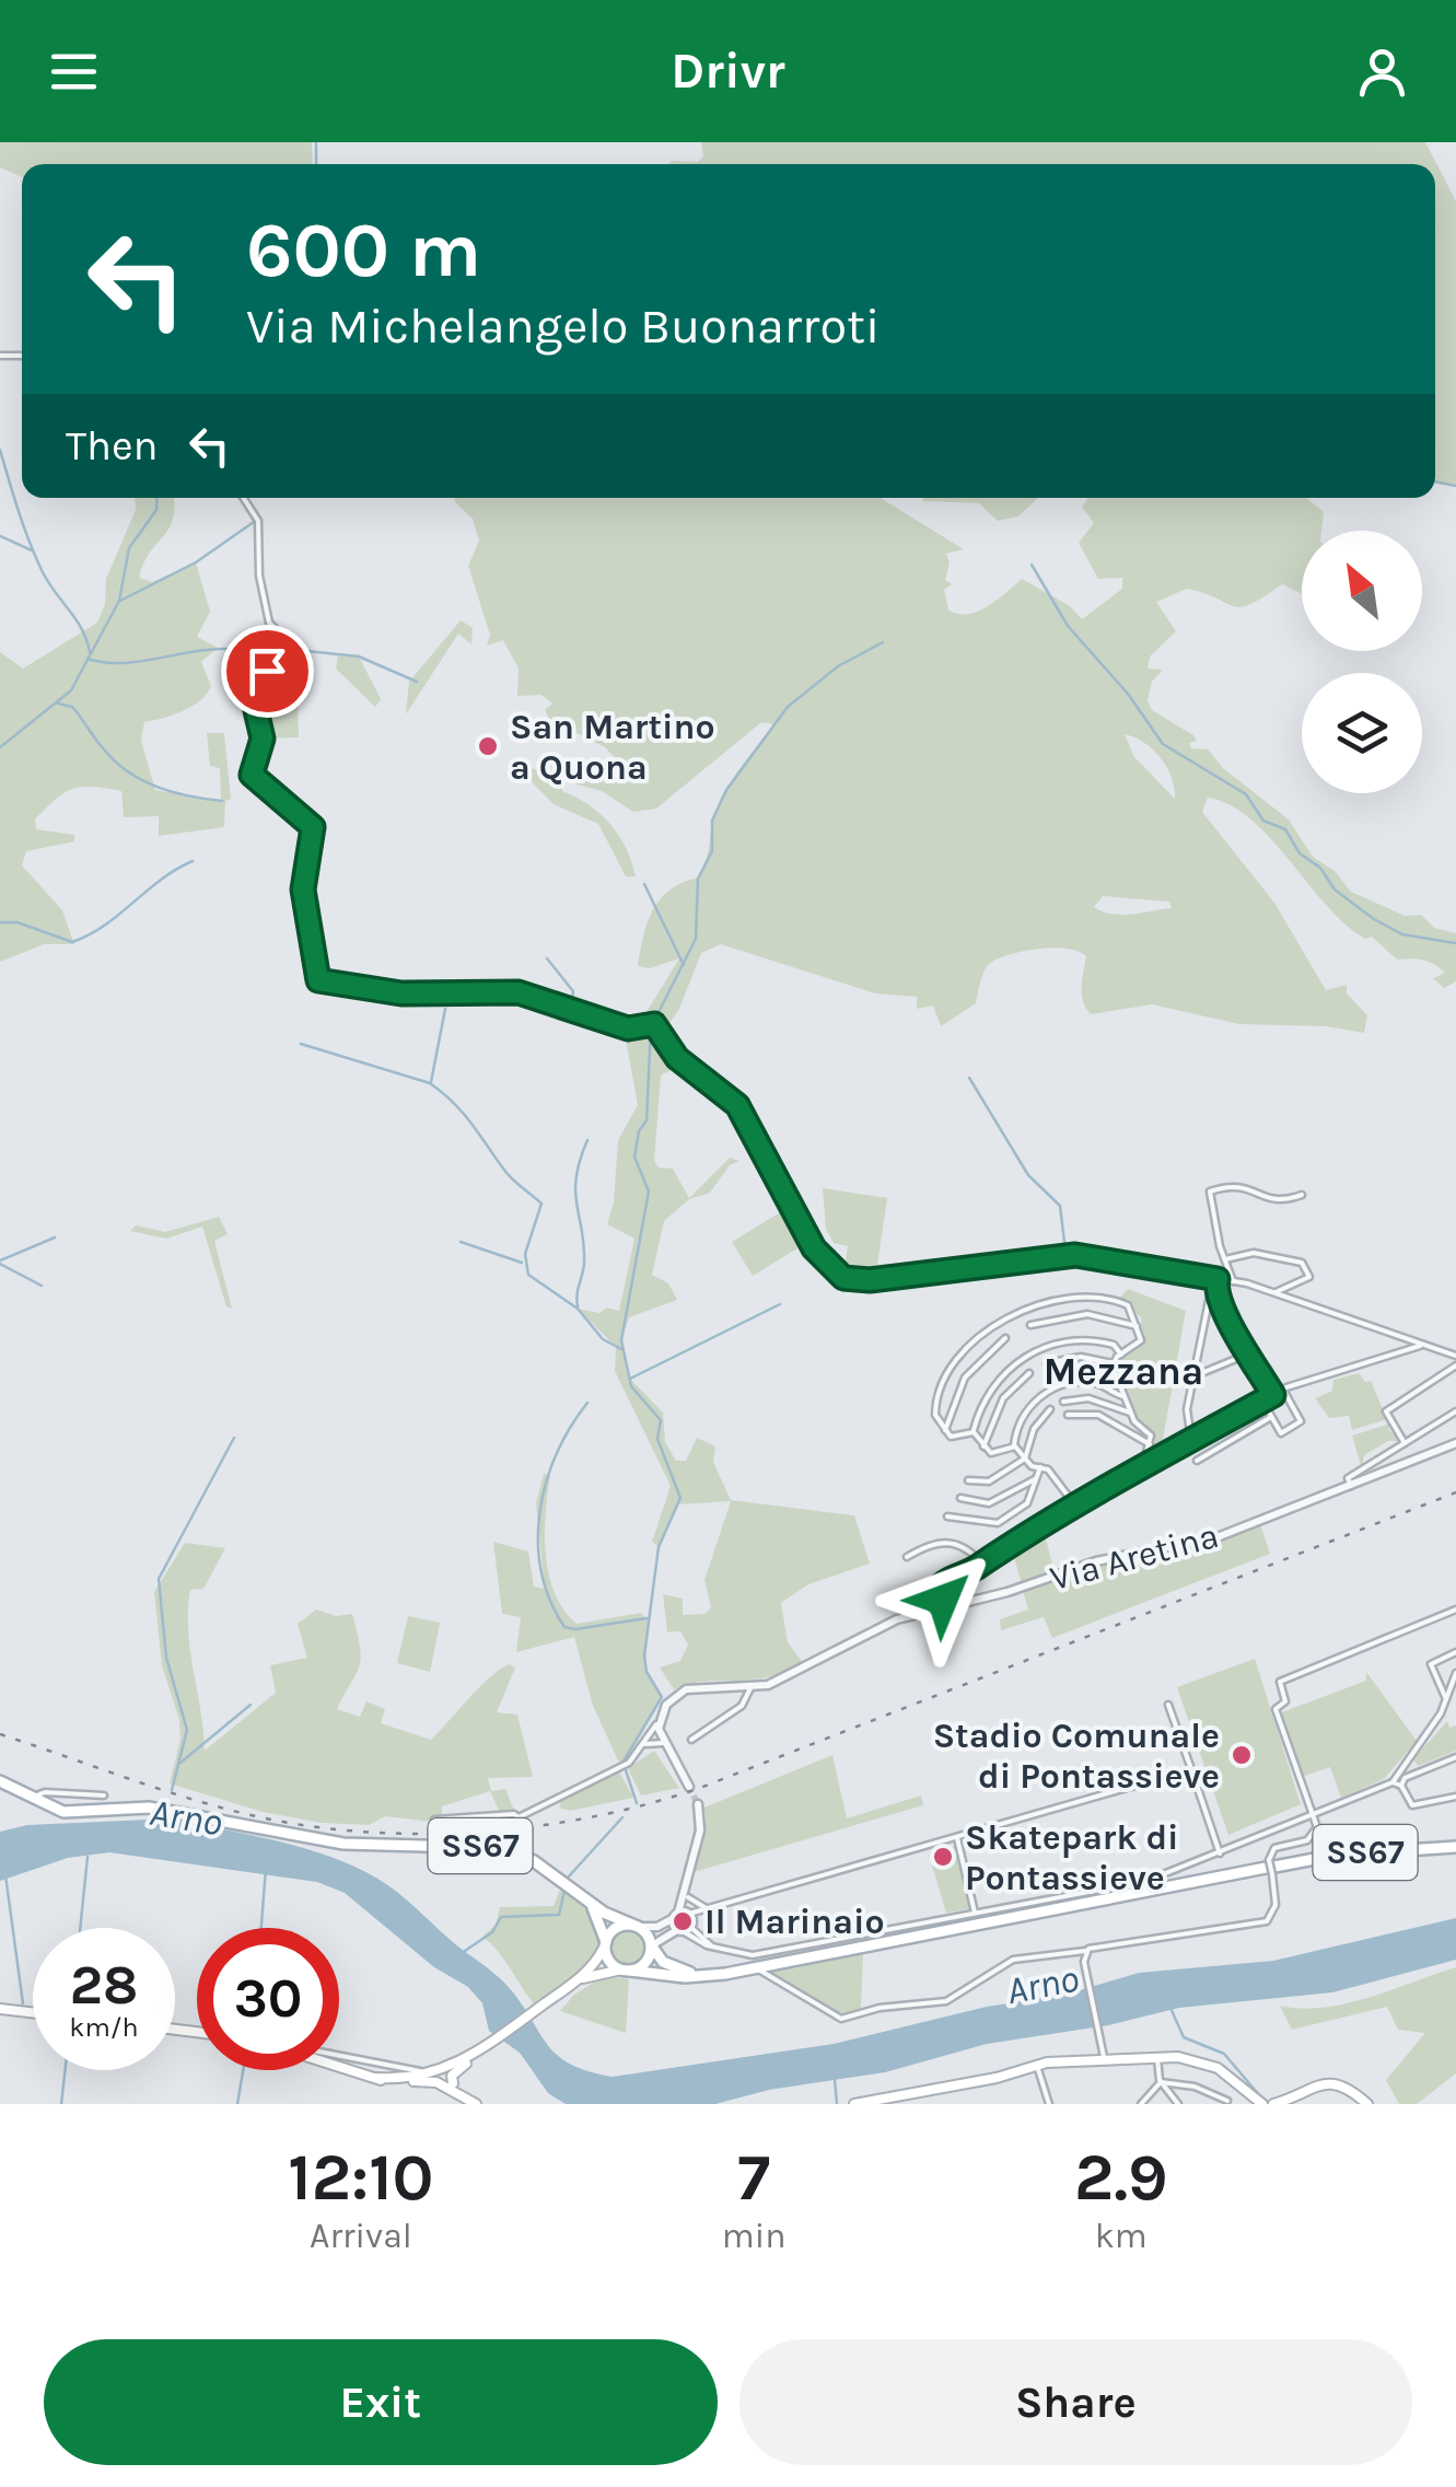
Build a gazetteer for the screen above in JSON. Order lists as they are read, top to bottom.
{
  "streets": {
    "main road": ["SS67"],
    "street": ["Via Aretina"]
  },
  "districts": ["Mezzana"],
  "water": ["Arno"],
  "places": [
    "San Martino a Quona",
    "Stadio Comunale di Pontassieve",
    "Skatepark di Pontassieve",
    "Il Marinaio"
  ],
  "north": "top left",
  "page": {
    "header": "Drivr",
    "turn": ["600 m", "Via Michelangelo Buonarroti"],
    "then": "Then",
    "speed": "28 km/h",
    "limit": "30",
    "eta": [
      "12:10",
      "Arrival",
      "7",
      "min",
      "2.9",
      "km"
    ],
    "buttons": ["Exit", "Share"]
  }
}
